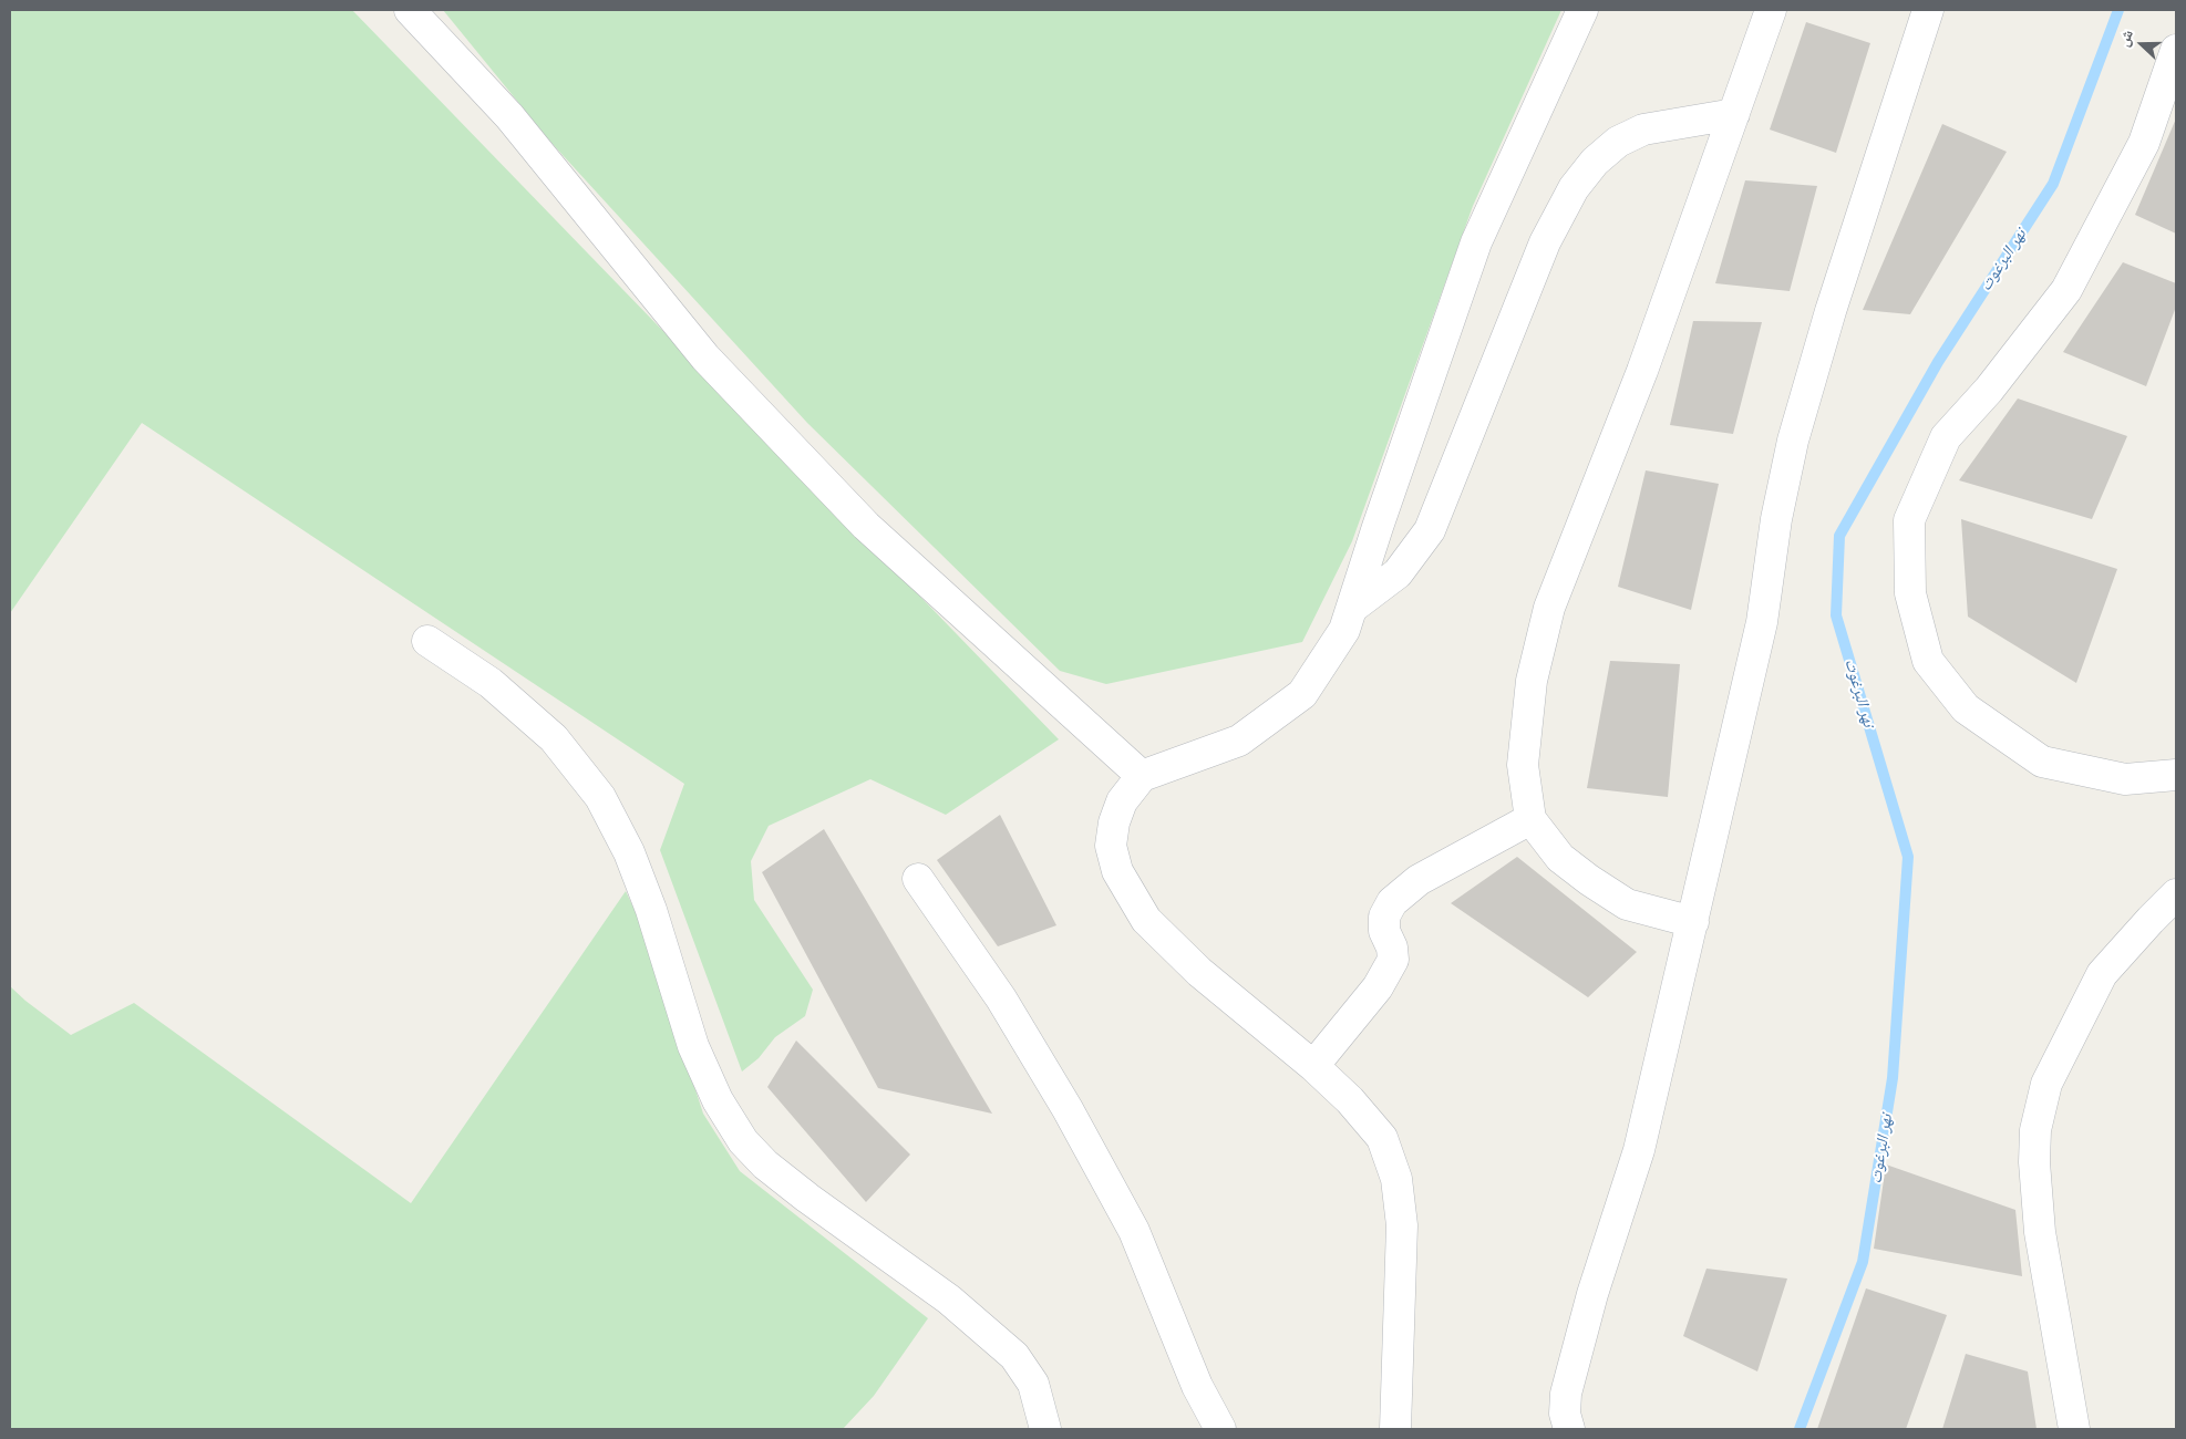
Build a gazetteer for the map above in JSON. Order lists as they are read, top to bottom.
{
  "water": ["نهر البرغوت"],
  "north": "left"
}
